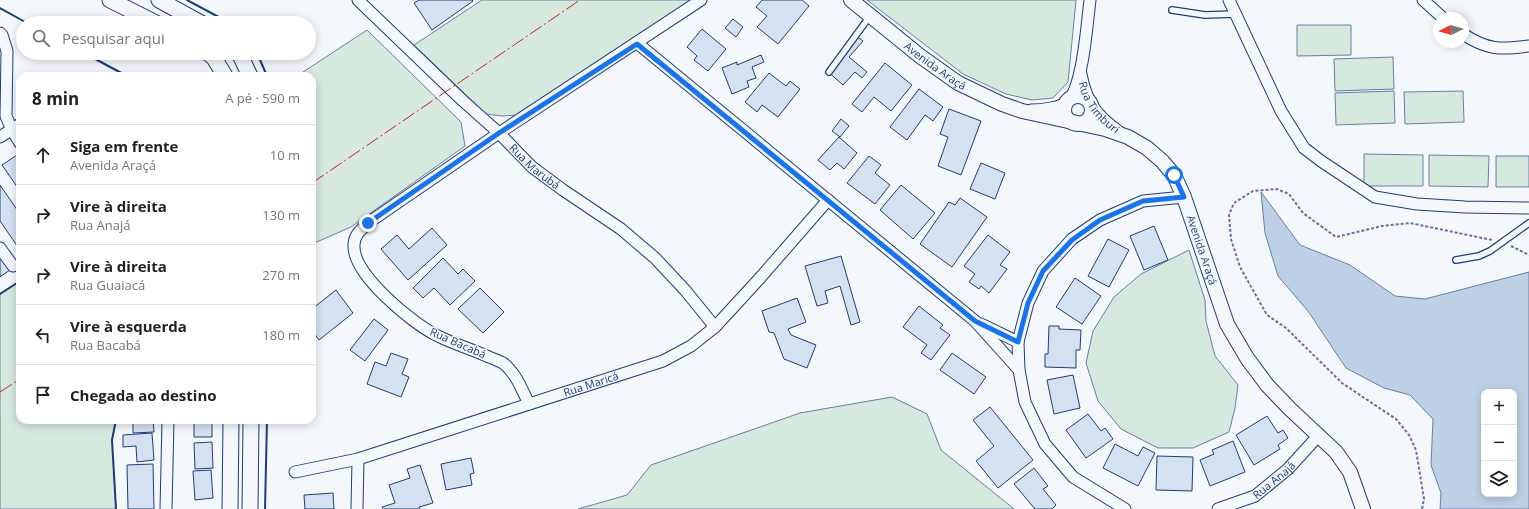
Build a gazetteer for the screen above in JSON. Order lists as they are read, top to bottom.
{
  "streets": {
    "street": [
      "Avenida Araçá",
      "Rua Timburi",
      "Rua Marubá",
      "Rua Bacabá",
      "Rua Maricá",
      "Rua Anajá"
    ]
  },
  "crossings": [
    ["Avenida Araçá", "Rua Timburi"],
    ["Avenida Araçá", "Rua Anajá"],
    ["Rua Marubá", "Rua Bacabá"],
    ["Rua Marubá", "Rua Maricá"],
    ["Rua Bacabá", "Rua Maricá"]
  ],
  "north": "left",
  "page": {
    "search": "Pesquisar aqui",
    "heading": ["8 min", "A pé · 590 m"],
    "list": [
      ["Siga em frente", "Avenida Araçá", "10 m"],
      ["Vire à direita", "Rua Anajá", "130 m"],
      ["Vire à direita", "Rua Guaiacá", "270 m"],
      ["Vire à esquerda", "Rua Bacabá", "180 m"],
      "Chegada ao destino"
    ],
    "map_buttons": ["+", "−"]
  }
}
